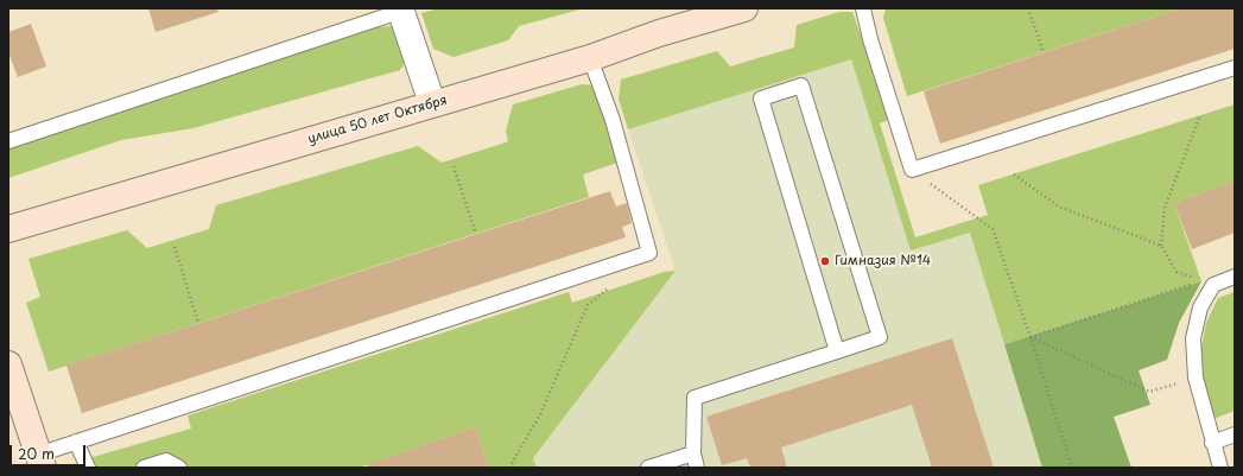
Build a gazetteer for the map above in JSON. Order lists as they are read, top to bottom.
{
  "streets": {
    "main road": ["улица 50 лет Октября"]
  },
  "places": ["Гимназия №14"],
  "scale_bar": "20 m"
}
